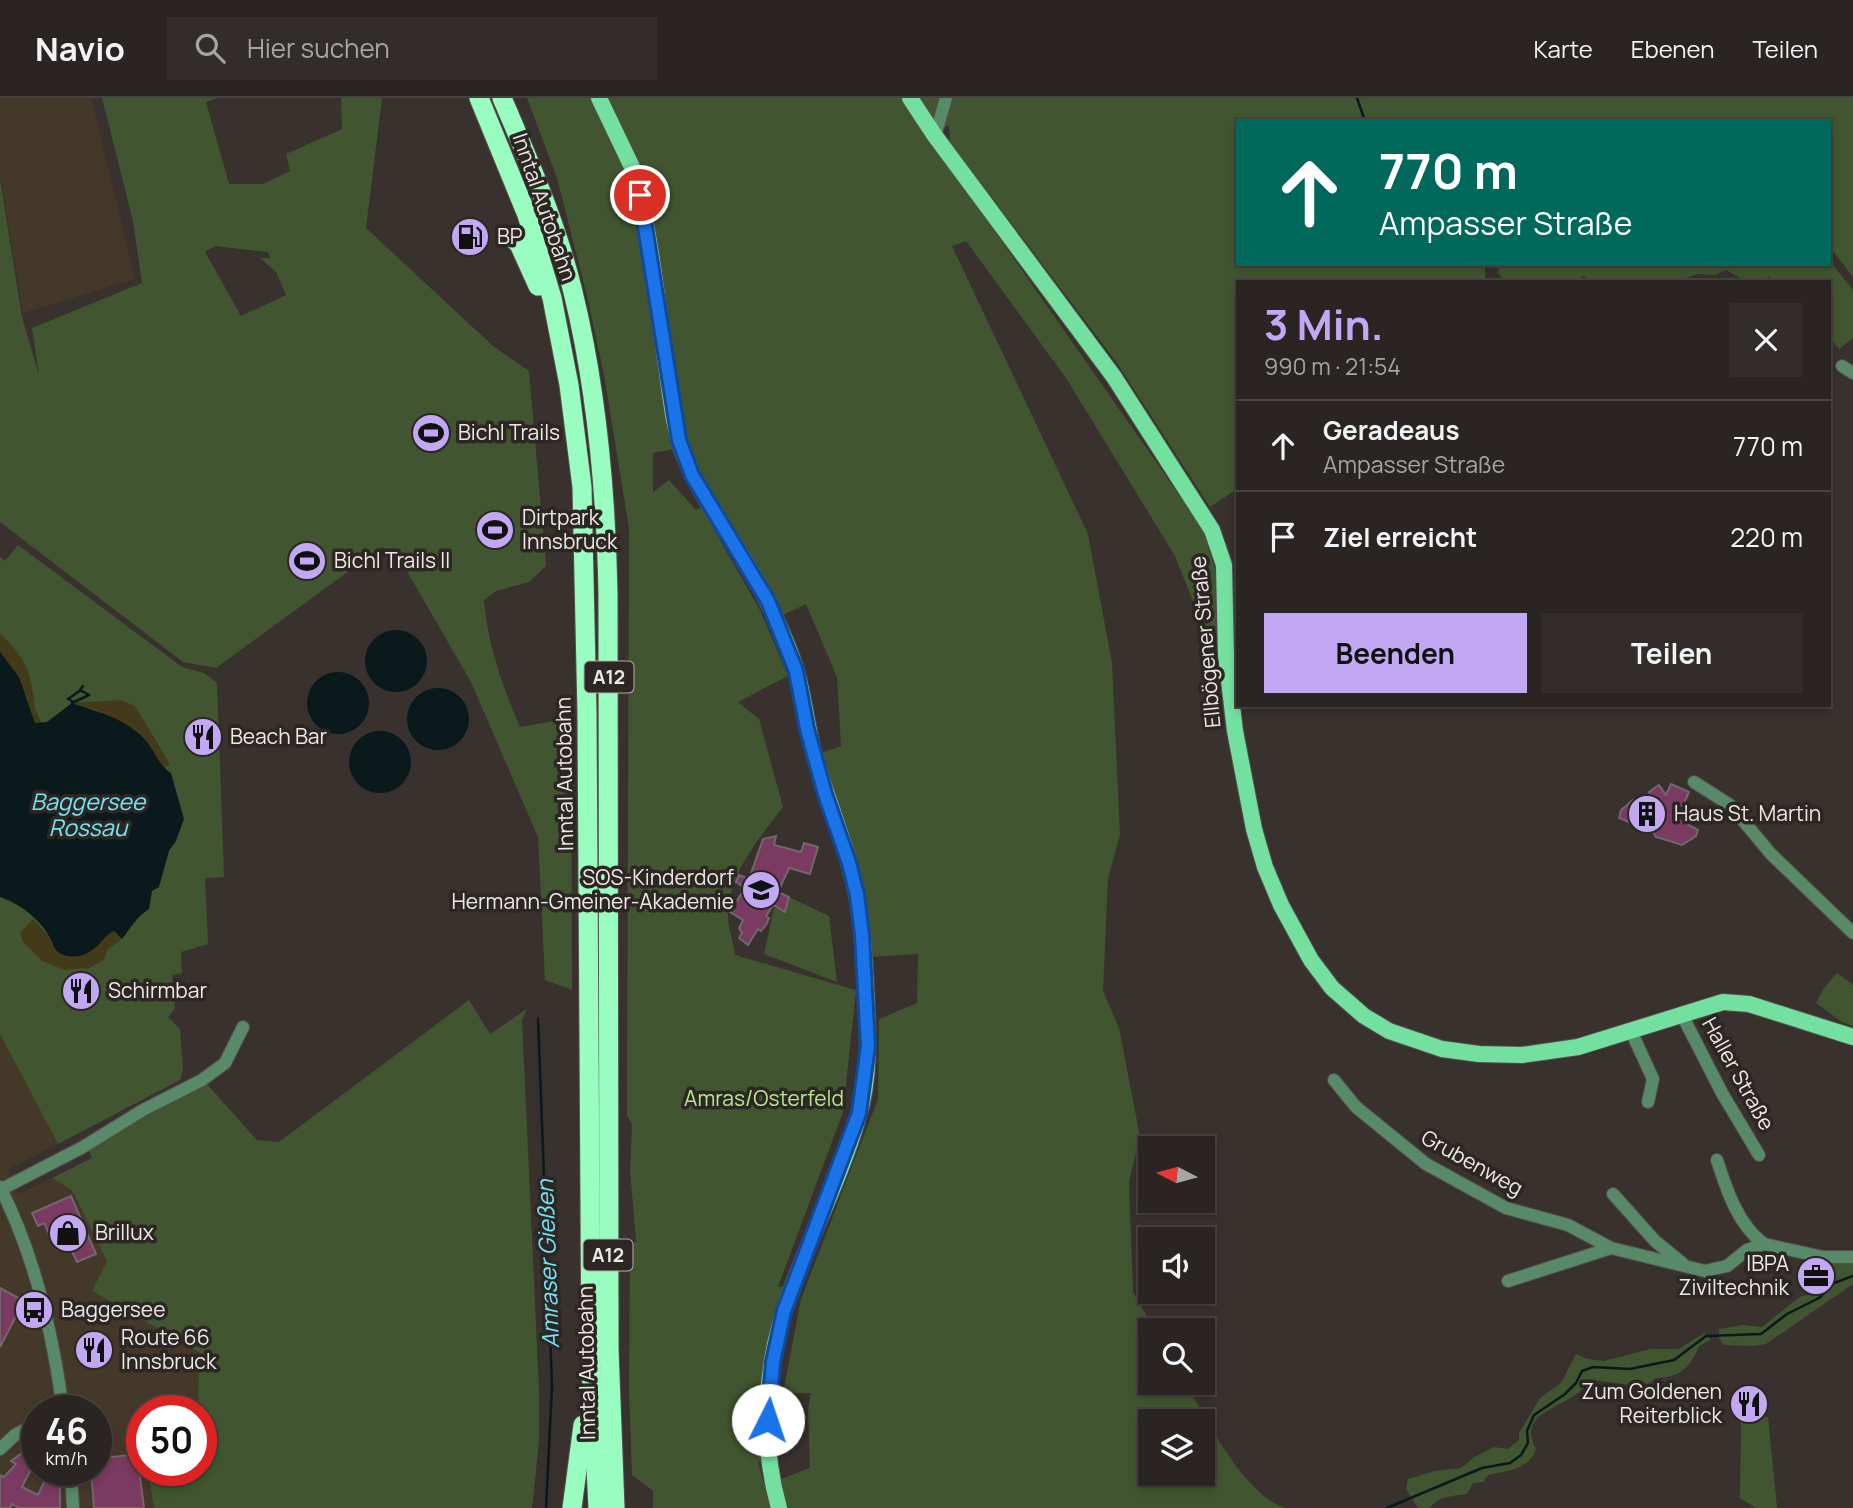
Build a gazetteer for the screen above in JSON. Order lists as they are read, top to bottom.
{
  "streets": {
    "highway": ["Inntal Autobahn", "A12"],
    "main road": ["Ellbögener Straße", "Haller Straße"],
    "street": ["Grubenweg"]
  },
  "crossings": [
    ["Ellbögener Straße", "Haller Straße"]
  ],
  "water": ["Baggersee Rossau", "Amraser Gießen"],
  "parks": ["Amras/Osterfeld"],
  "places": {
    "fuel station": ["BP"],
    "sports": ["Bichl Trails", "Dirtpark Innsbruck", "Bichl Trails II"],
    "restaurant": [
      "Beach Bar",
      "Schirmbar",
      "Route 66 Innsbruck",
      "Zum Goldenen Reiterblick"
    ],
    "building": ["Haus St. Martin"],
    "school or university": ["SOS-Kinderdorf Hermann-Gmeiner-Akademie"],
    "shop": ["Brillux"],
    "office": ["IBPA Ziviltechnik"],
    "bus stop": ["Baggersee"]
  },
  "north": "left",
  "page": {
    "header": "Navio",
    "search": "Hier suchen",
    "nav": ["Karte", "Ebenen", "Teilen"],
    "turn": ["770 m", "Ampasser Straße"],
    "heading": ["3 Min.", "990 m · 21:54"],
    "list": [
      {
        "name": "Geradeaus",
        "note": "Ampasser Straße",
        "value": "770 m"
      },
      {
        "name": "Ziel erreicht",
        "value": "220 m"
      }
    ],
    "buttons": ["Beenden", "Teilen"],
    "speed": "46 km/h",
    "limit": "50"
  }
}
